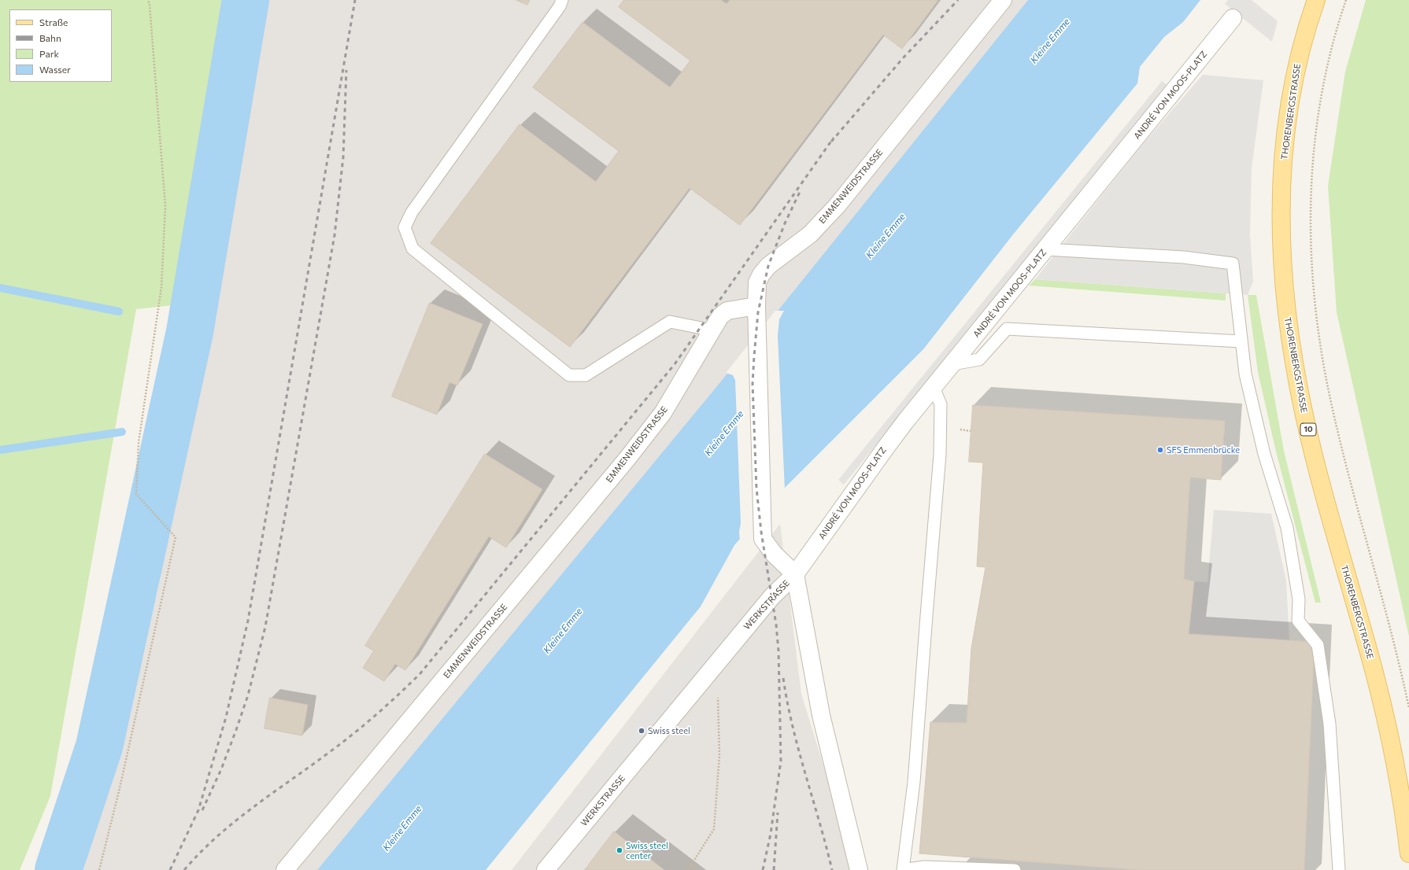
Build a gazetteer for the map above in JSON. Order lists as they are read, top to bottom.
{
  "streets": {
    "main road": ["THORENBERGSTRASSE", "10"],
    "street": ["ANDRÉ VON MOOS-PLATZ", "EMMENWEIDSTRASSE", "WERKSTRASSE"]
  },
  "crossings": [
    ["ANDRÉ VON MOOS-PLATZ", "WERKSTRASSE"]
  ],
  "water": ["Kleine Emme"],
  "places": ["SFS Emmenbrücke", "Swiss steel", "Swiss steel center"],
  "legend": [
    "Straße",
    "Bahn",
    "Park",
    "Wasser"
  ]
}
